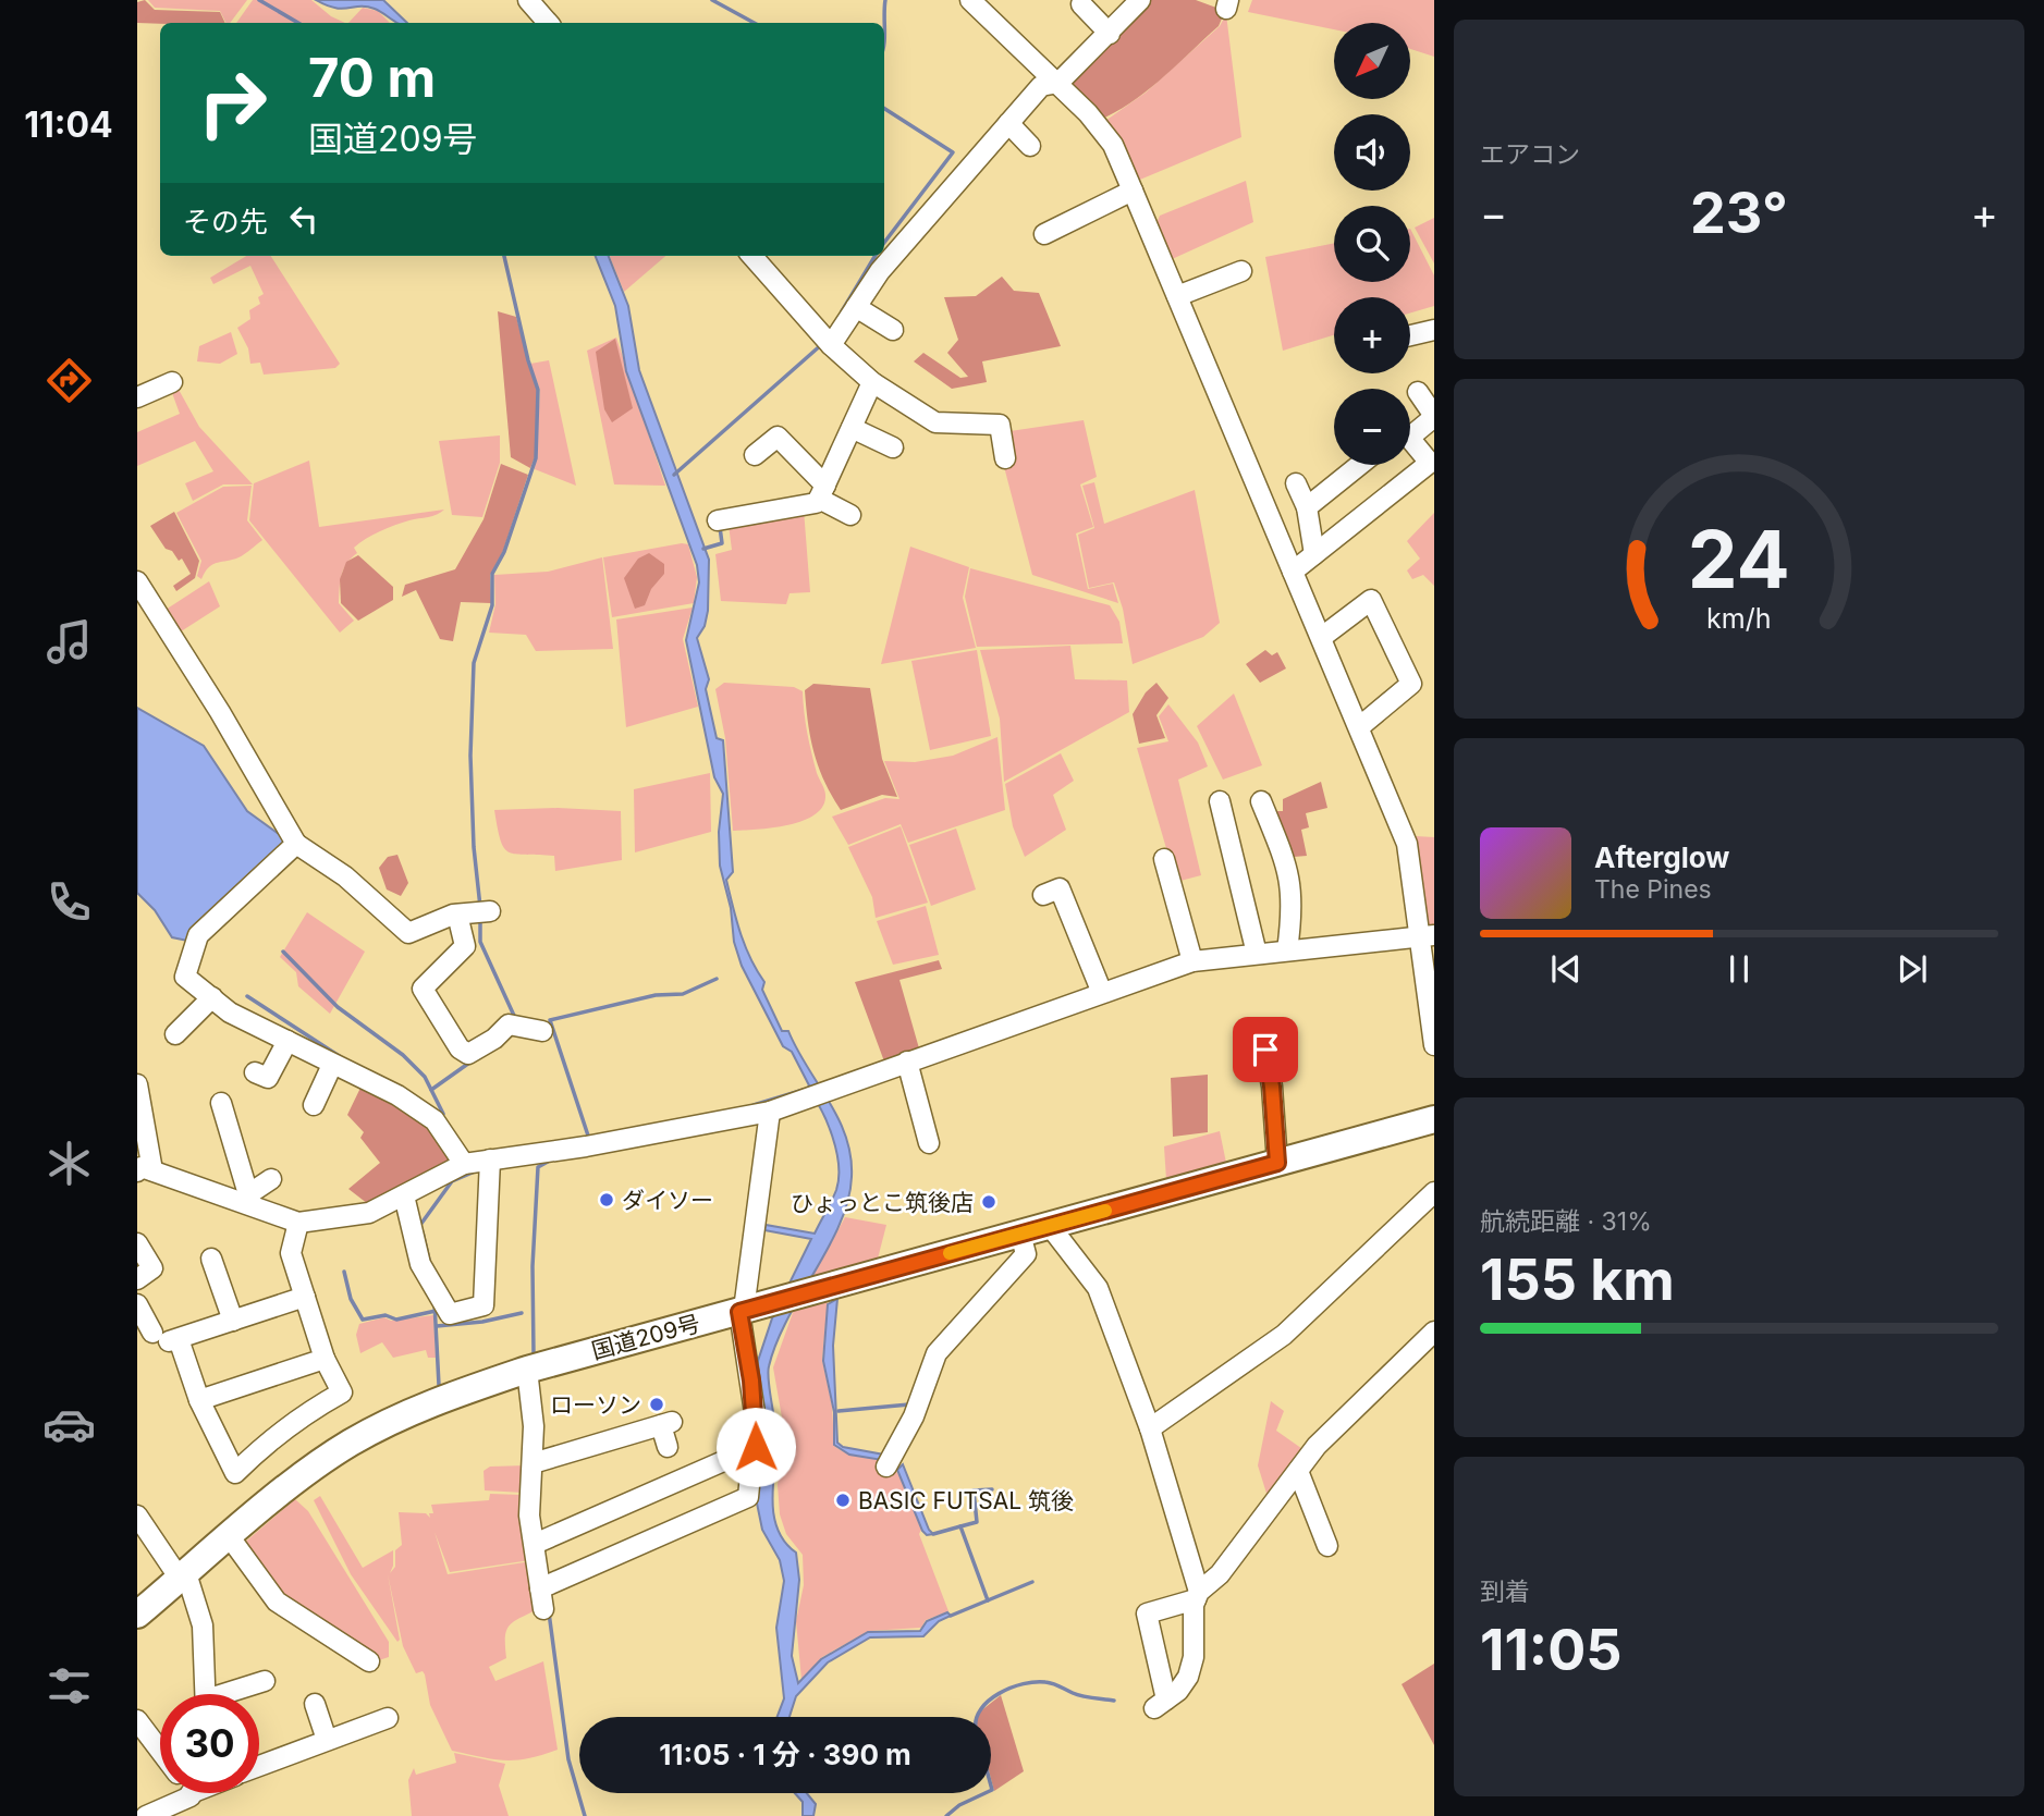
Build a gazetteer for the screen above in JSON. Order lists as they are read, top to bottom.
{
  "streets": {
    "highway": ["国道209号"]
  },
  "places": [
    "ダイソー",
    "ひょっとこ筑後店",
    "ローソン",
    "BASIC FUTSAL 筑後"
  ],
  "north": "bottom left",
  "page": {
    "tabs": "11:04",
    "tile": [
      "エアコン",
      ["航続距離 · 31%", "155 km"],
      ["到着", "11:05"]
    ],
    "map_buttons": ["+", "−"],
    "turn": ["70 m", "国道209号"],
    "heat": ["−", "23°", "+"],
    "then": "その先",
    "song": ["Afterglow", "The Pines"],
    "limit": "30",
    "trip": "11:05 · 1 分 · 390 m",
    "gauge": ["24", "km/h"]
  }
}
